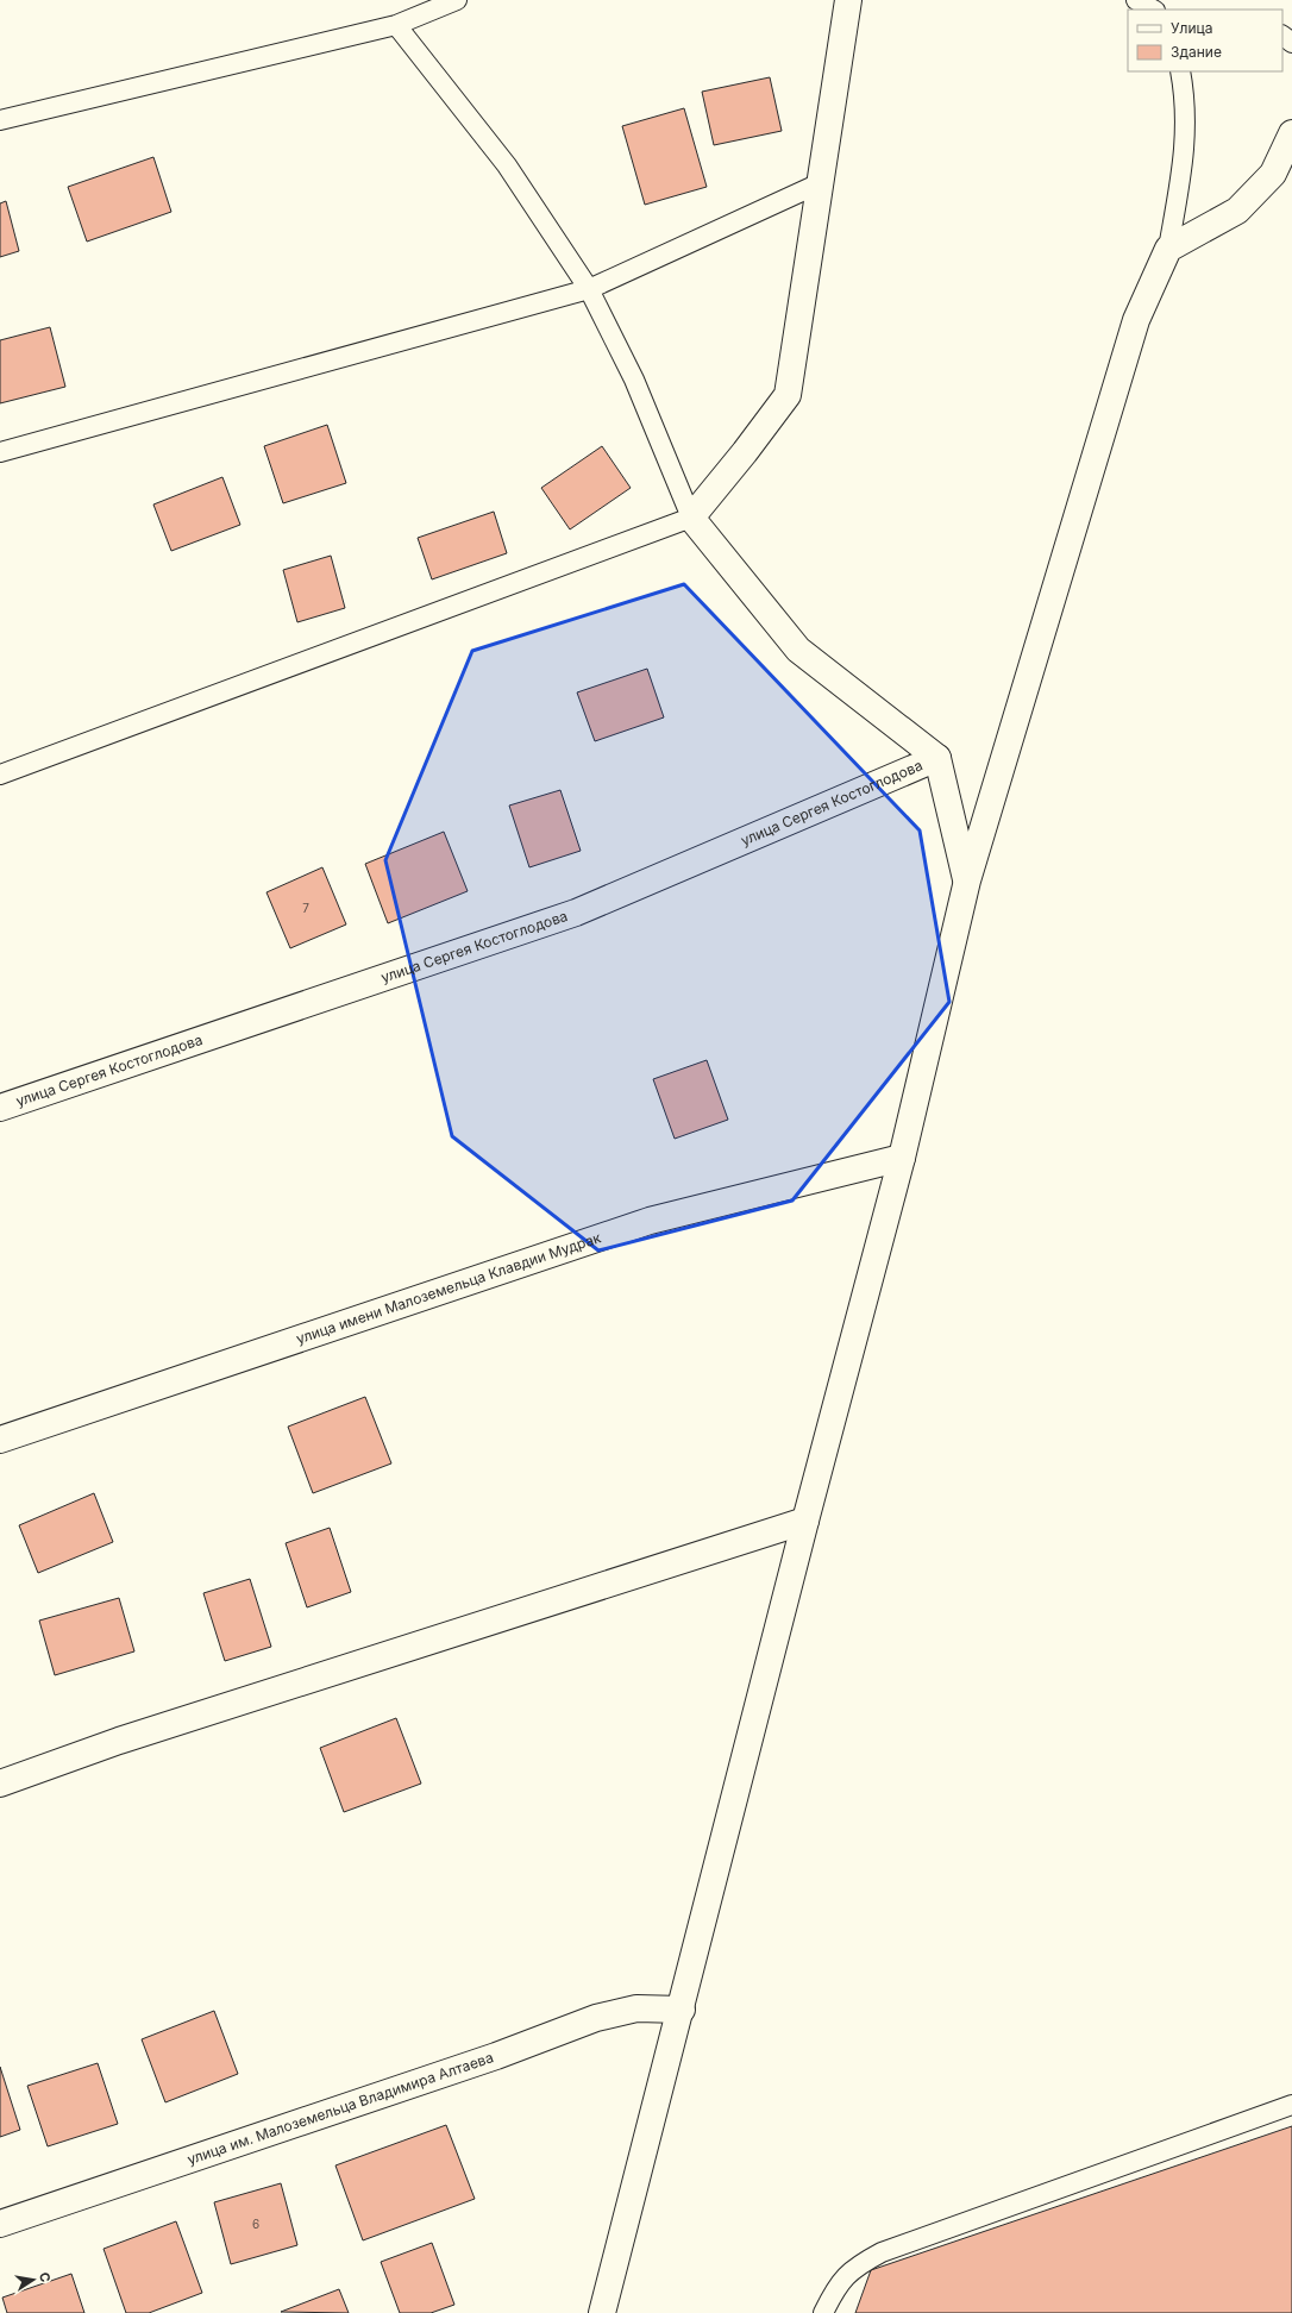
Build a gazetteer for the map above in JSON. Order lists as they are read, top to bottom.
{
  "streets": {
    "street": ["улица Сергея Костоглодова", "улица имени Малоземельца Клавдии Мудрак", "улица им. Малоземельца Владимира Алтаева"]
  },
  "house_numbers": ["7", "6"],
  "legend": ["Улица", "Здание"],
  "north": "right"
}
